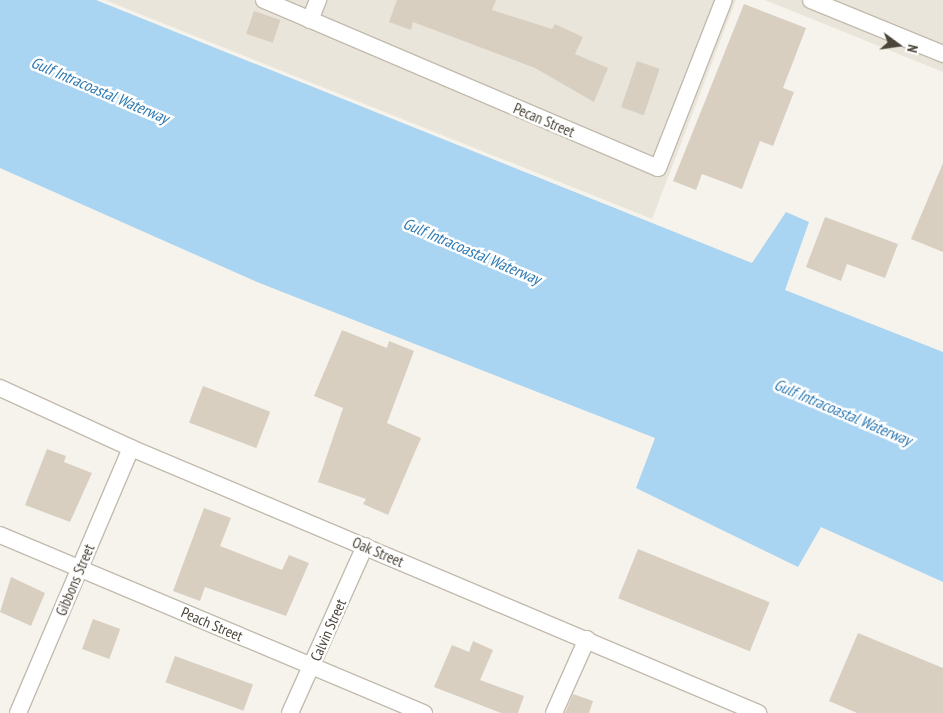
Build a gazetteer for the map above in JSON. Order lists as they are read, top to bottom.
{
  "streets": {
    "street": [
      "Pecan Street",
      "Oak Street",
      "Gibbons Street",
      "Peach Street",
      "Calvin Street"
    ]
  },
  "crossings": [
    ["Oak Street", "Gibbons Street"],
    ["Oak Street", "Calvin Street"],
    ["Gibbons Street", "Peach Street"],
    ["Peach Street", "Calvin Street"]
  ],
  "water": ["Gulf Intracoastal Waterway"],
  "north": "right"
}
